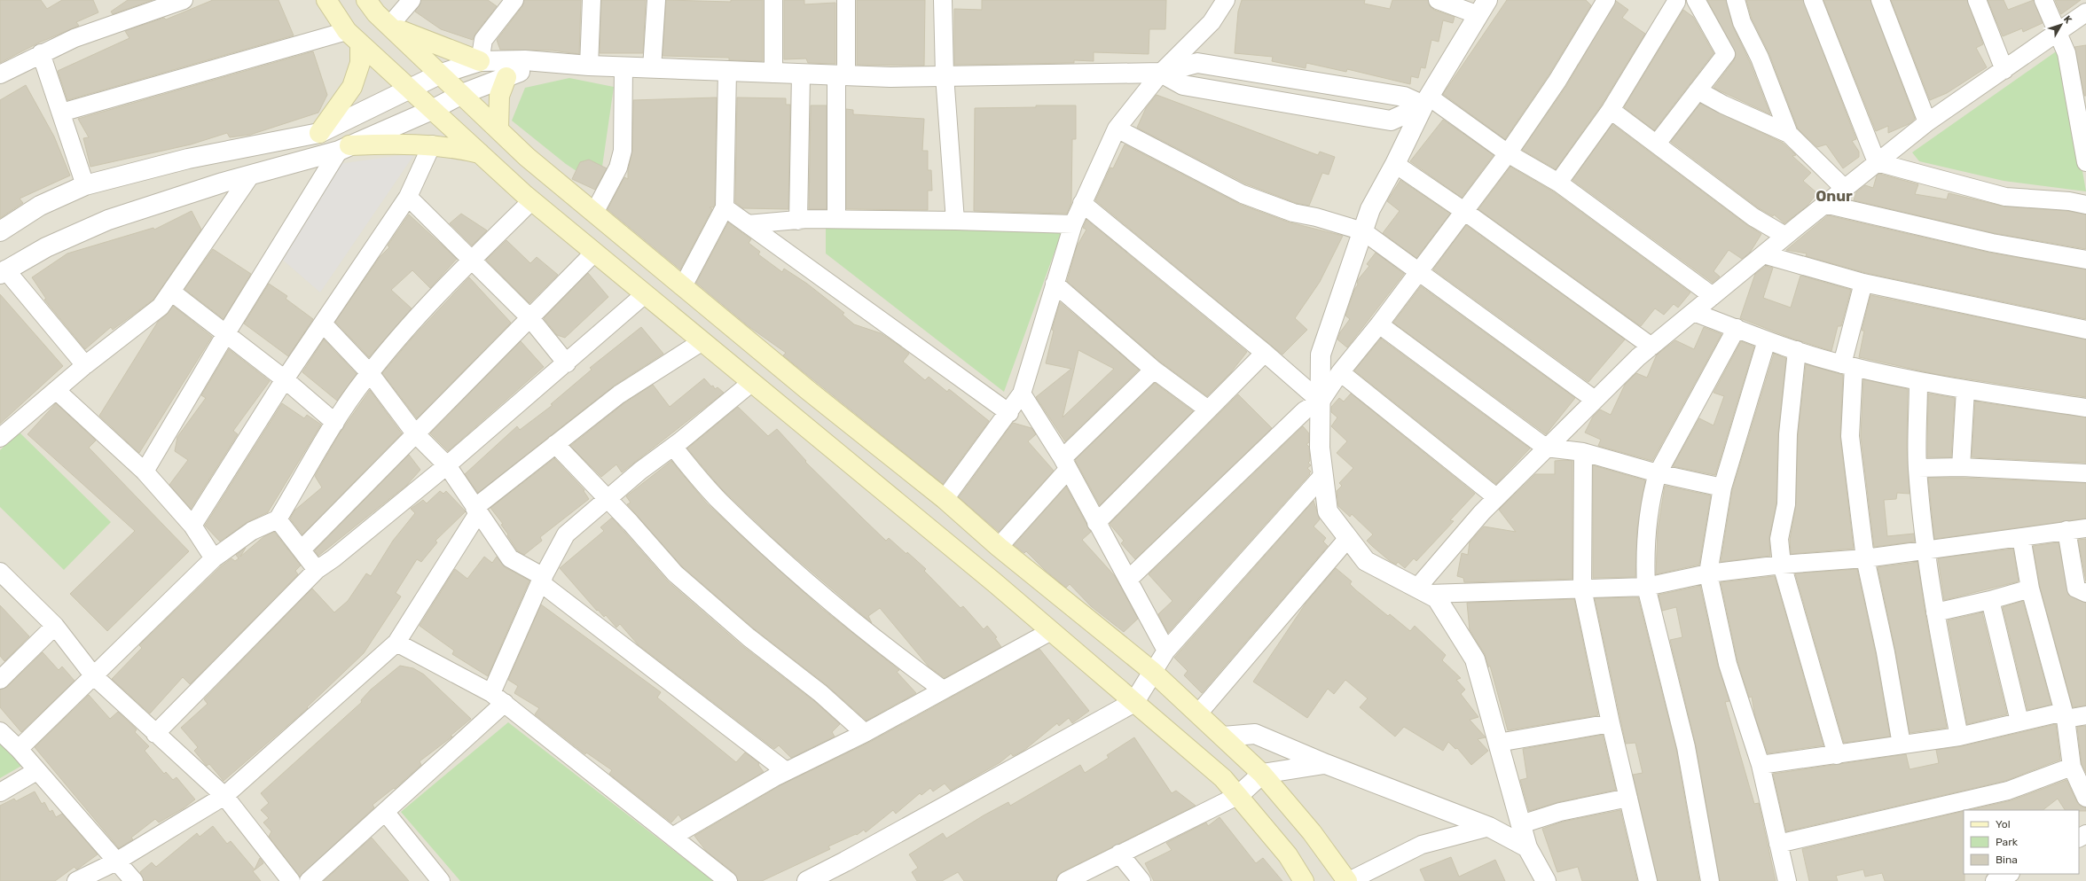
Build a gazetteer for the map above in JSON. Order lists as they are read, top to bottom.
{
  "districts": ["Onur"],
  "legend": ["Yol", "Park", "Bina"],
  "north": "top right"
}
